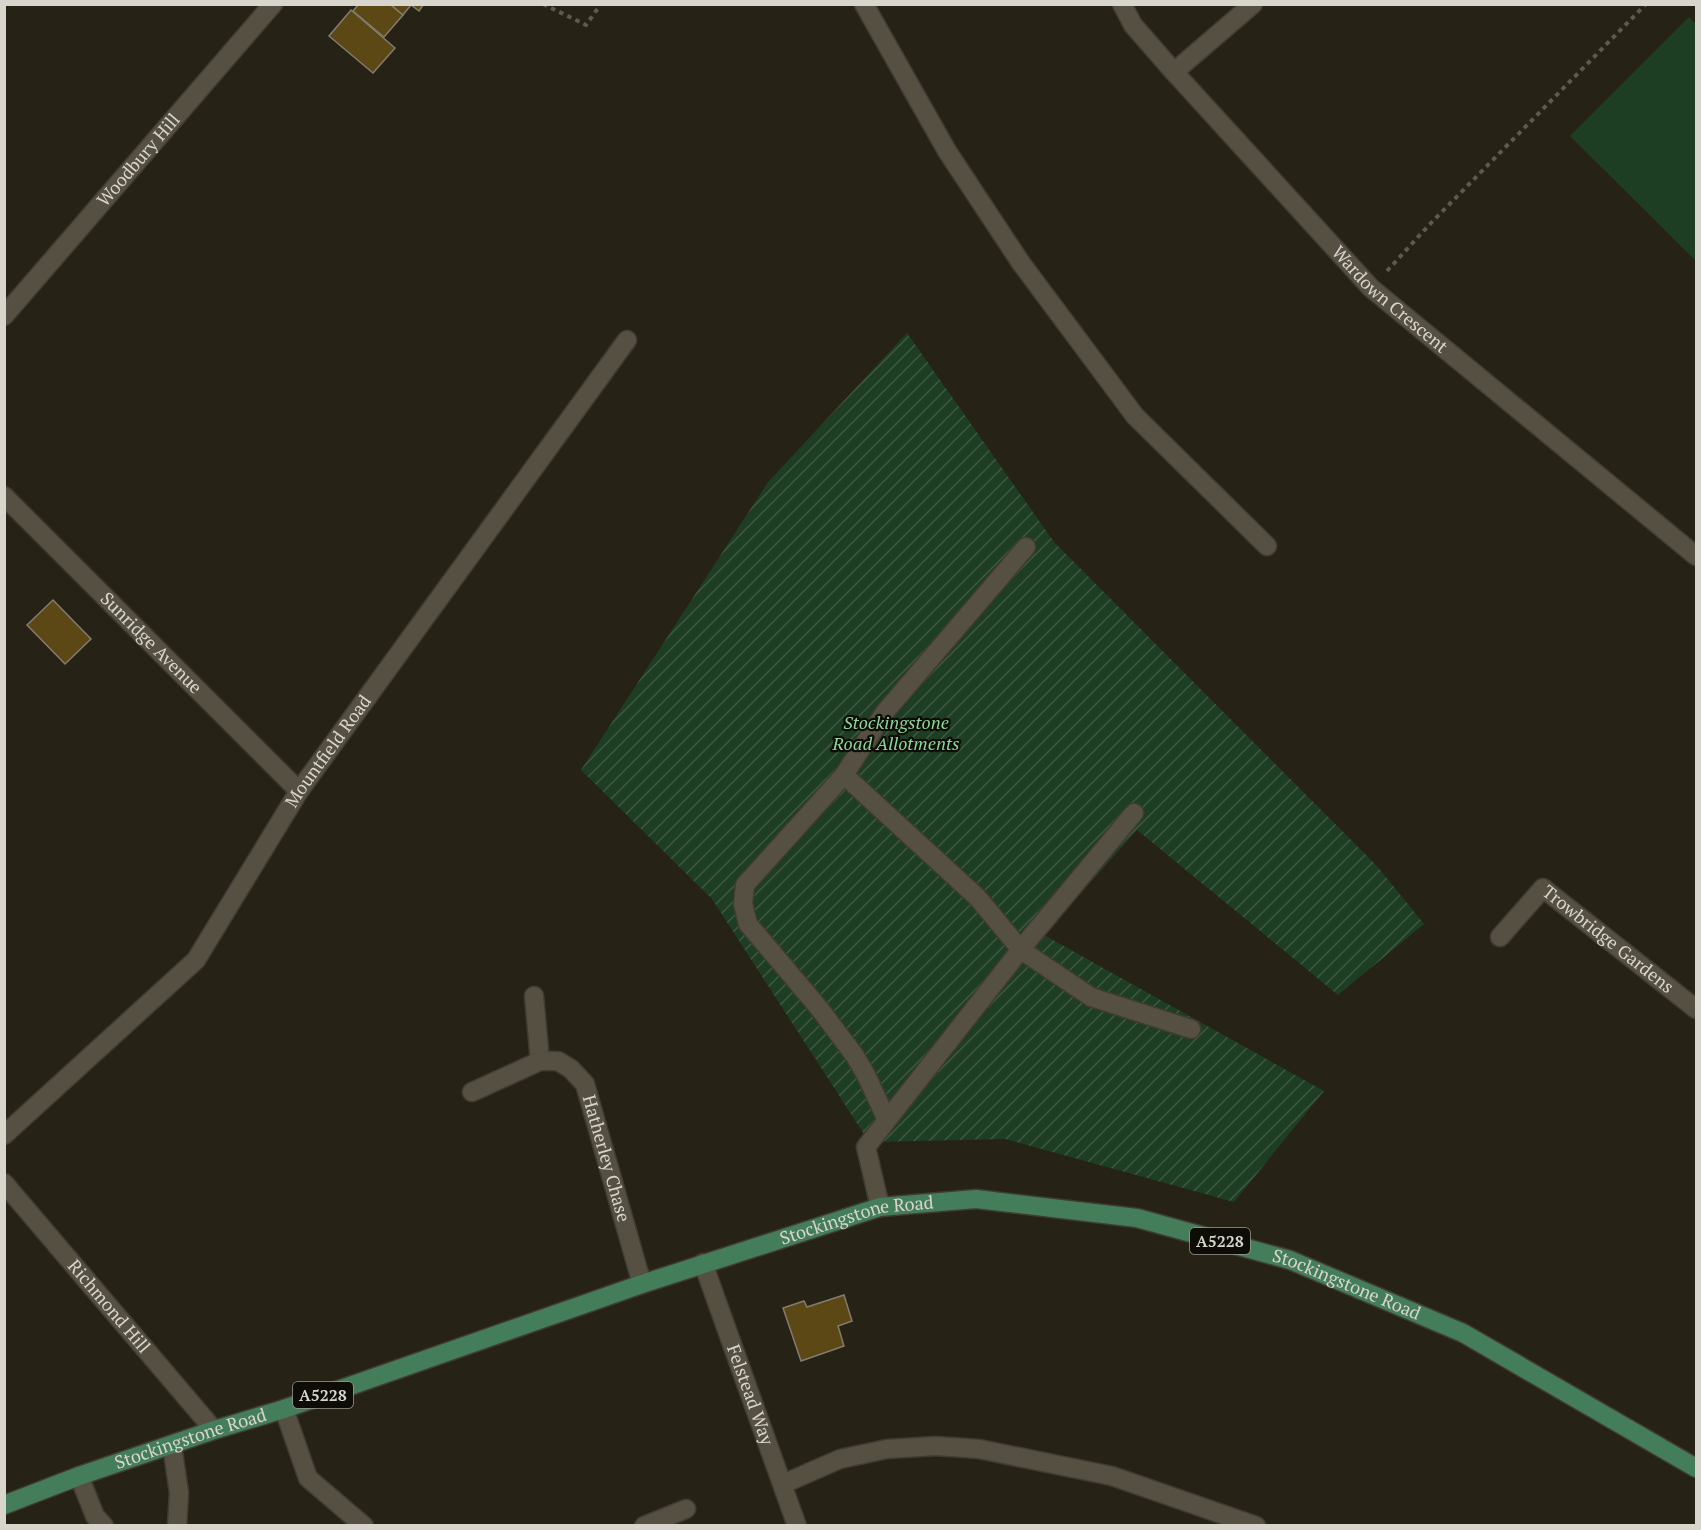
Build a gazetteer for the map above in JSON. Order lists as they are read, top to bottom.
{
  "streets": {
    "main road": ["Stockingstone Road", "A5228"],
    "street": [
      "Woodbury Hill",
      "Wardown Crescent",
      "Sunridge Avenue",
      "Mountfield Road",
      "Trowbridge Gardens",
      "Hatherley Chase",
      "Richmond Hill",
      "Felstead Way"
    ]
  },
  "crossings": [
    ["Sunridge Avenue", "Mountfield Road"],
    ["Hatherley Chase", "Stockingstone Road"],
    ["Stockingstone Road", "Richmond Hill"],
    ["Stockingstone Road", "Felstead Way"]
  ],
  "parks": ["Stockingstone Road Allotments"]
}
